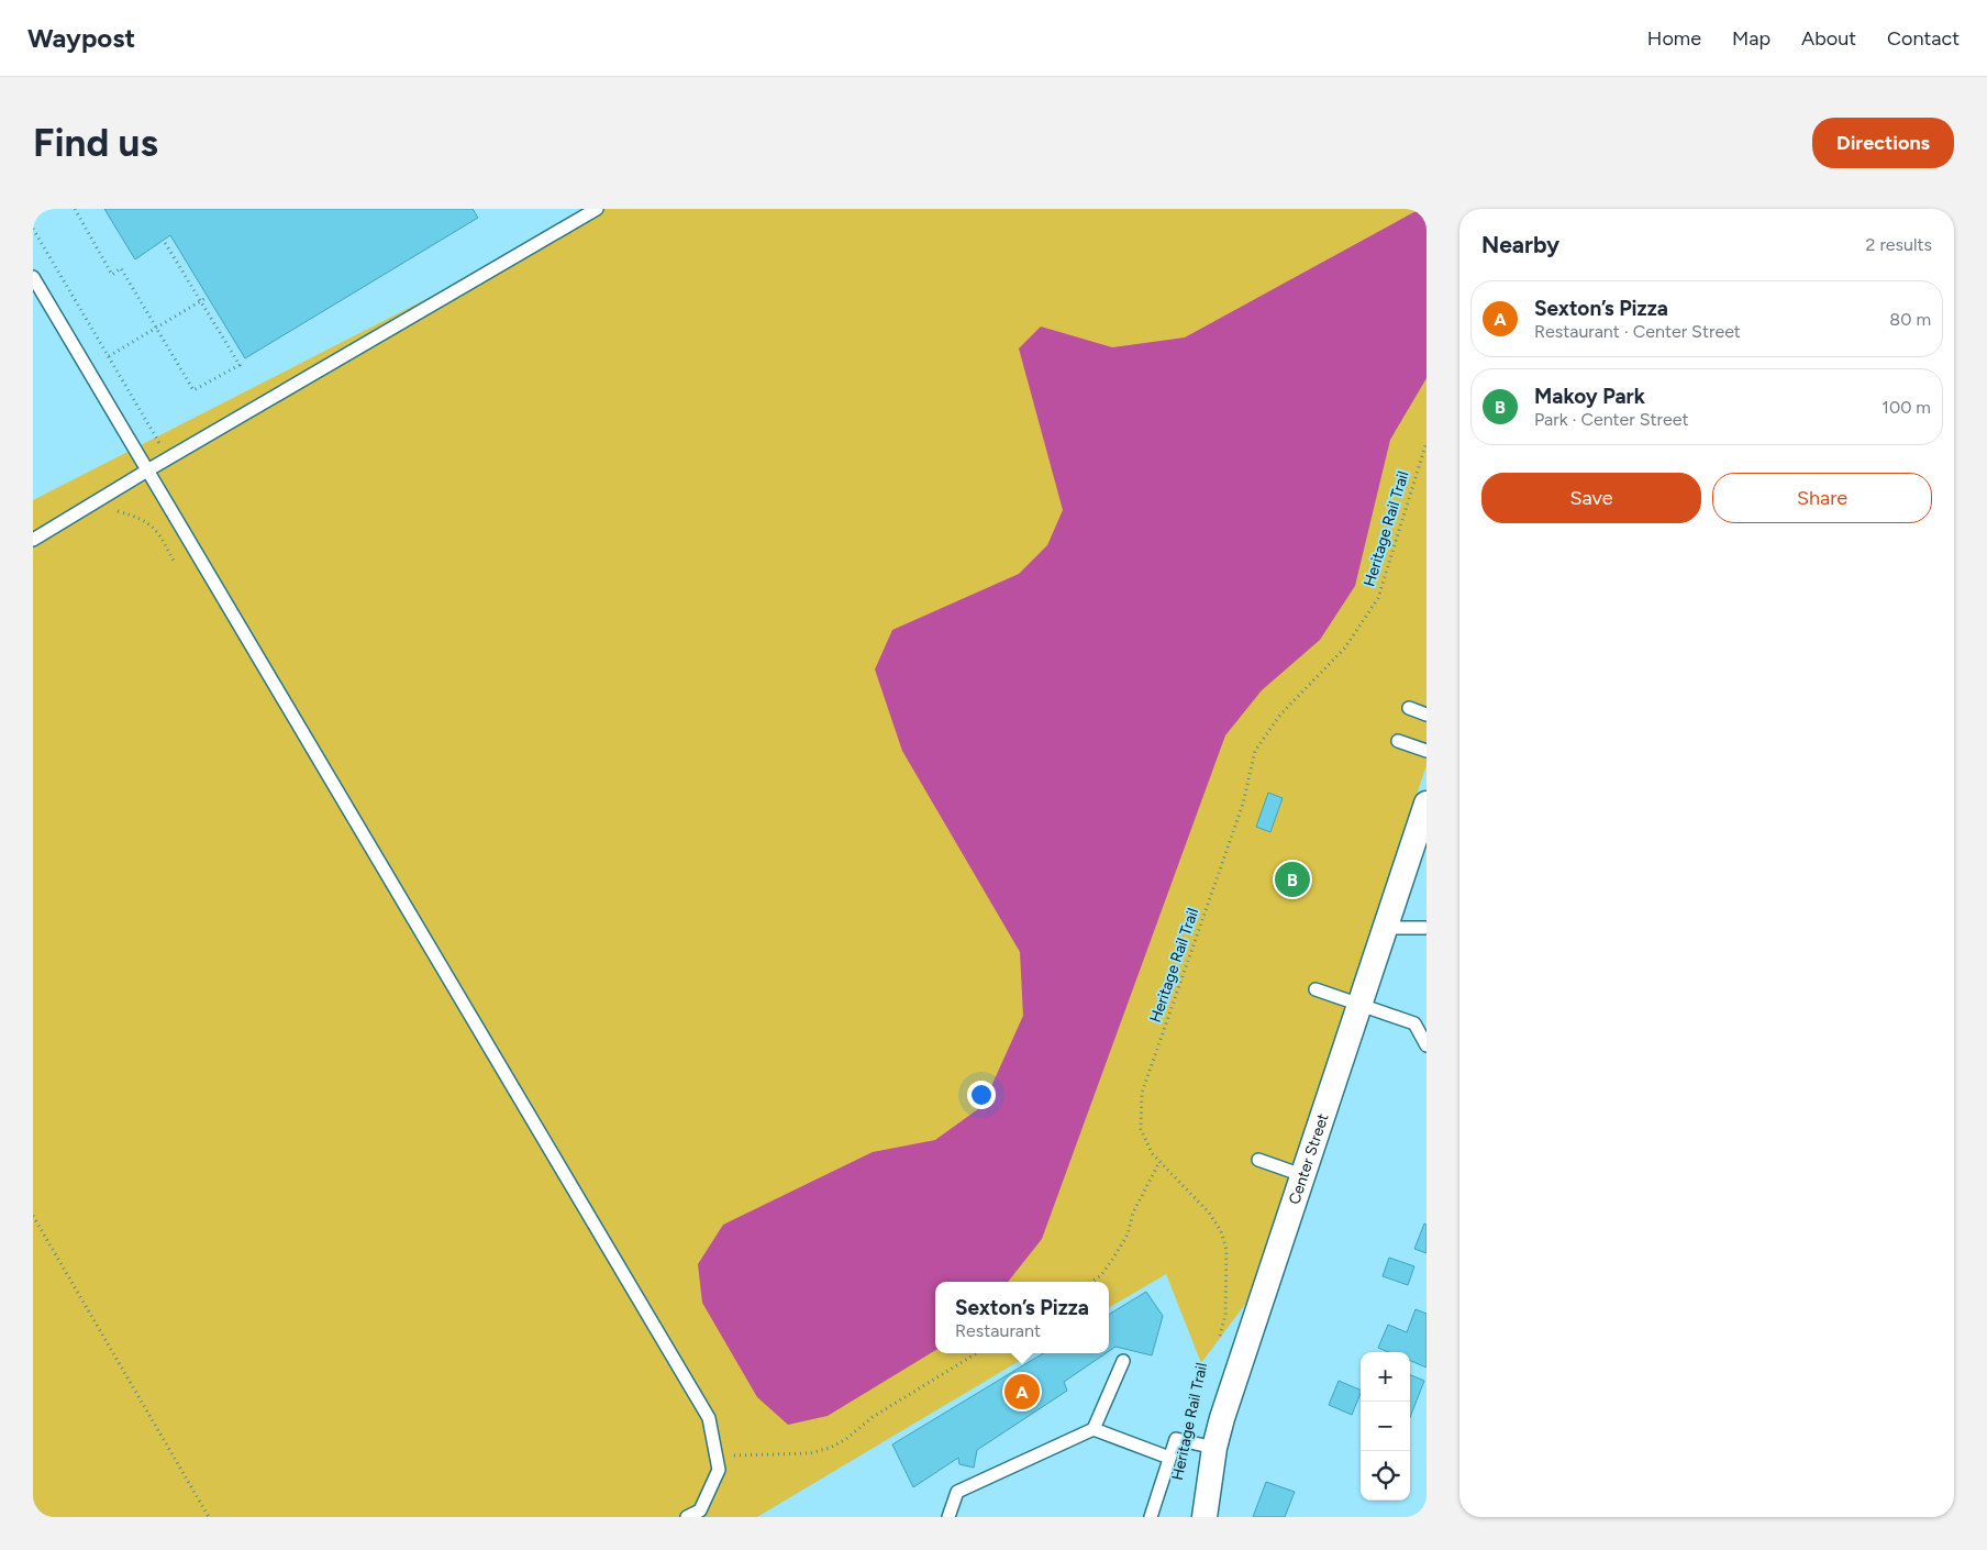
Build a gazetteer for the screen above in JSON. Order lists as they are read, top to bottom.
{
  "streets": {
    "street": ["Center Street"],
    "path": ["Heritage Rail Trail"]
  },
  "page": {
    "header": "Waypost",
    "nav": [
      "Home",
      "Map",
      "About",
      "Contact"
    ],
    "buttons": [
      "Directions",
      ["Save", "Share"]
    ],
    "title": "Find us",
    "heading": ["Nearby", "2 results"],
    "list": [
      {
        "mark": "A",
        "name": "Sexton’s Pizza",
        "note": "Restaurant · Center Street",
        "value": "80 m"
      },
      {
        "mark": "B",
        "name": "Makoy Park",
        "note": "Park · Center Street",
        "value": "100 m"
      }
    ],
    "pins": ["B", "A"],
    "popup": ["Sexton’s Pizza", "Restaurant"],
    "map_buttons": ["+", "−"]
  }
}
